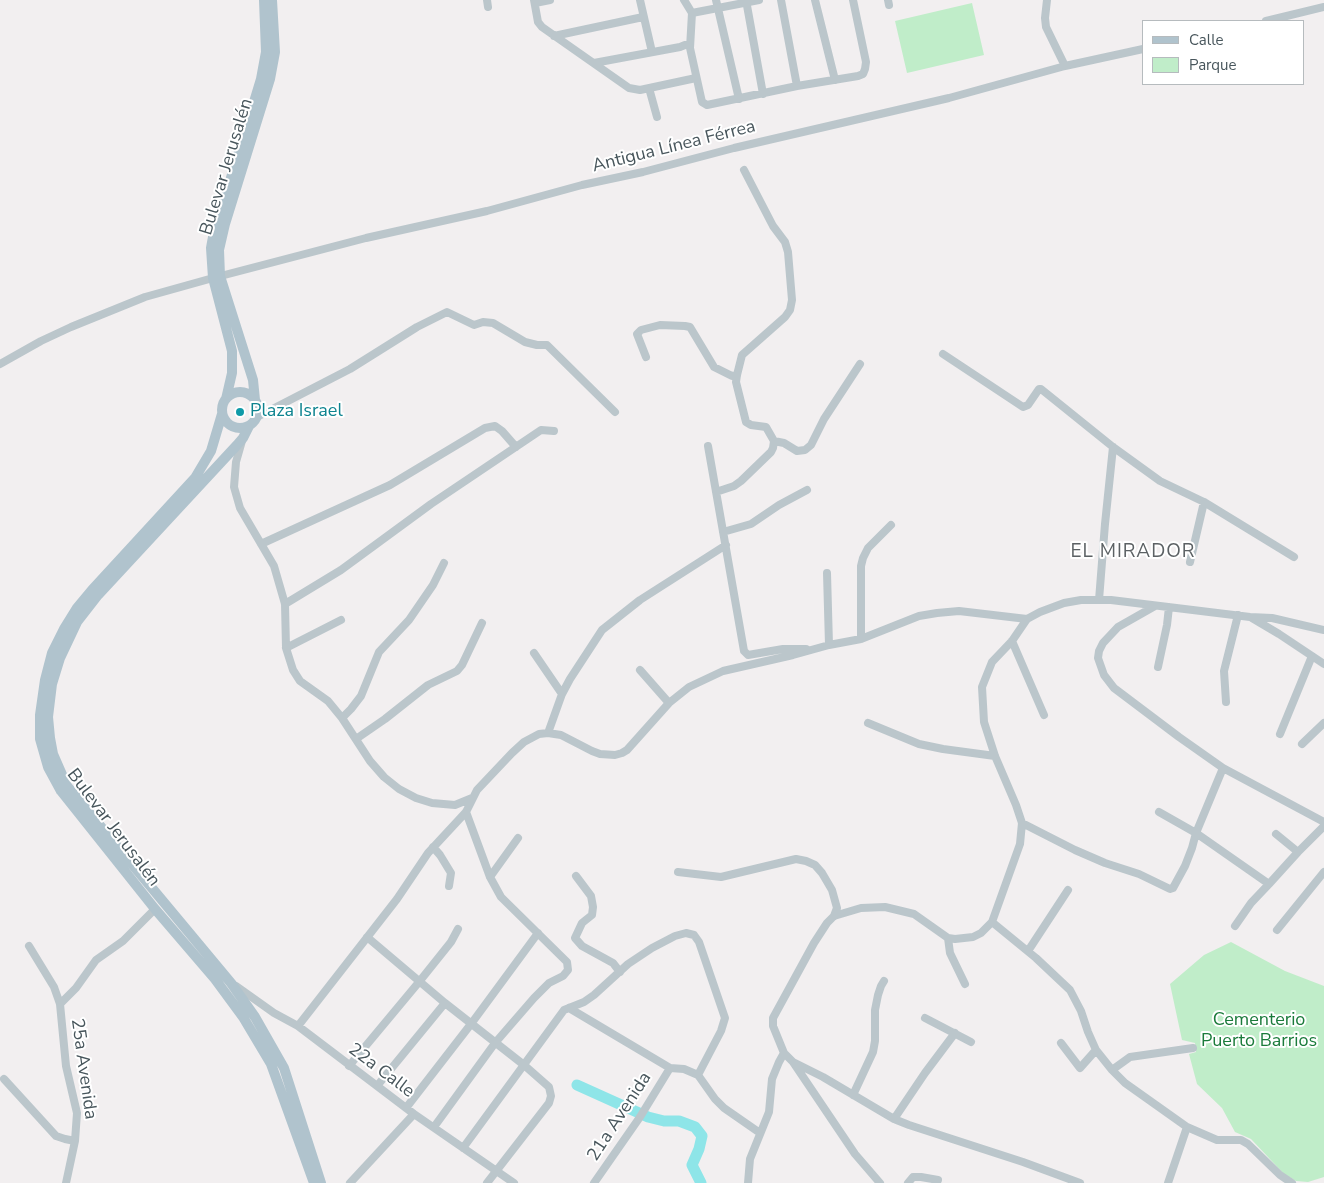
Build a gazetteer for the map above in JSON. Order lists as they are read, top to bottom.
{
  "streets": {
    "main road": ["Bulevar Jerusalén"],
    "street": [
      "Antigua Línea Férrea",
      "25a Avenida",
      "22a Calle",
      "21a Avenida"
    ]
  },
  "crossings": [
    ["Antigua Línea Férrea", "Bulevar Jerusalén"],
    ["Bulevar Jerusalén", "25a Avenida"],
    ["Bulevar Jerusalén", "22a Calle"]
  ],
  "districts": ["EL MIRADOR"],
  "parks": ["Cementerio Puerto Barrios"],
  "places": ["Plaza Israel"],
  "legend": ["Calle", "Parque"]
}
